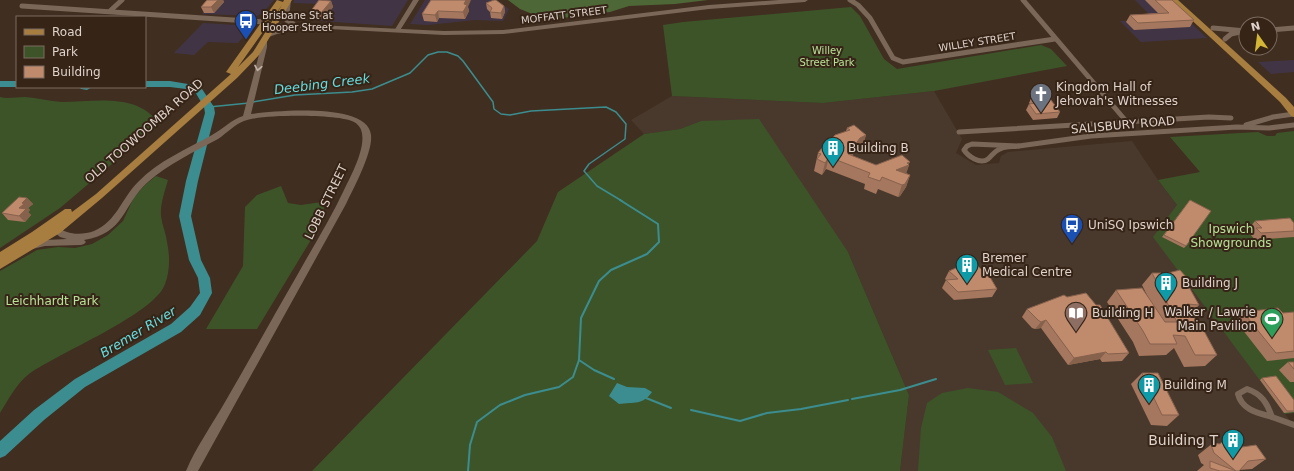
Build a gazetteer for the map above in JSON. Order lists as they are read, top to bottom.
{
  "streets": {
    "main road": ["MOFFATT STREET", "OLD TOOWOOMBA ROAD", "LOBB STREET"],
    "street": ["WILLEY STREET", "SALISBURY ROAD"]
  },
  "crossings": [
    ["OLD TOOWOOMBA ROAD", "LOBB STREET"]
  ],
  "water": ["Deebing Creek", "Bremer River"],
  "parks": ["Willey Street Park", "Ipswich Showgrounds", "Leichhardt Park"],
  "places": {
    "bus stop": ["Brisbane St at Hooper Street", "UniSQ Ipswich"],
    "church": ["Kingdom Hall of Jehovah's Witnesses"],
    "building": [
      "Building B",
      "Bremer Medical Centre",
      "Building J",
      "Building M",
      "Building T"
    ],
    "library": ["Building H"],
    "sports": ["Walker / Lawrie Main Pavilion"]
  },
  "legend": ["Road", "Park", "Building"],
  "north": "top"
}
